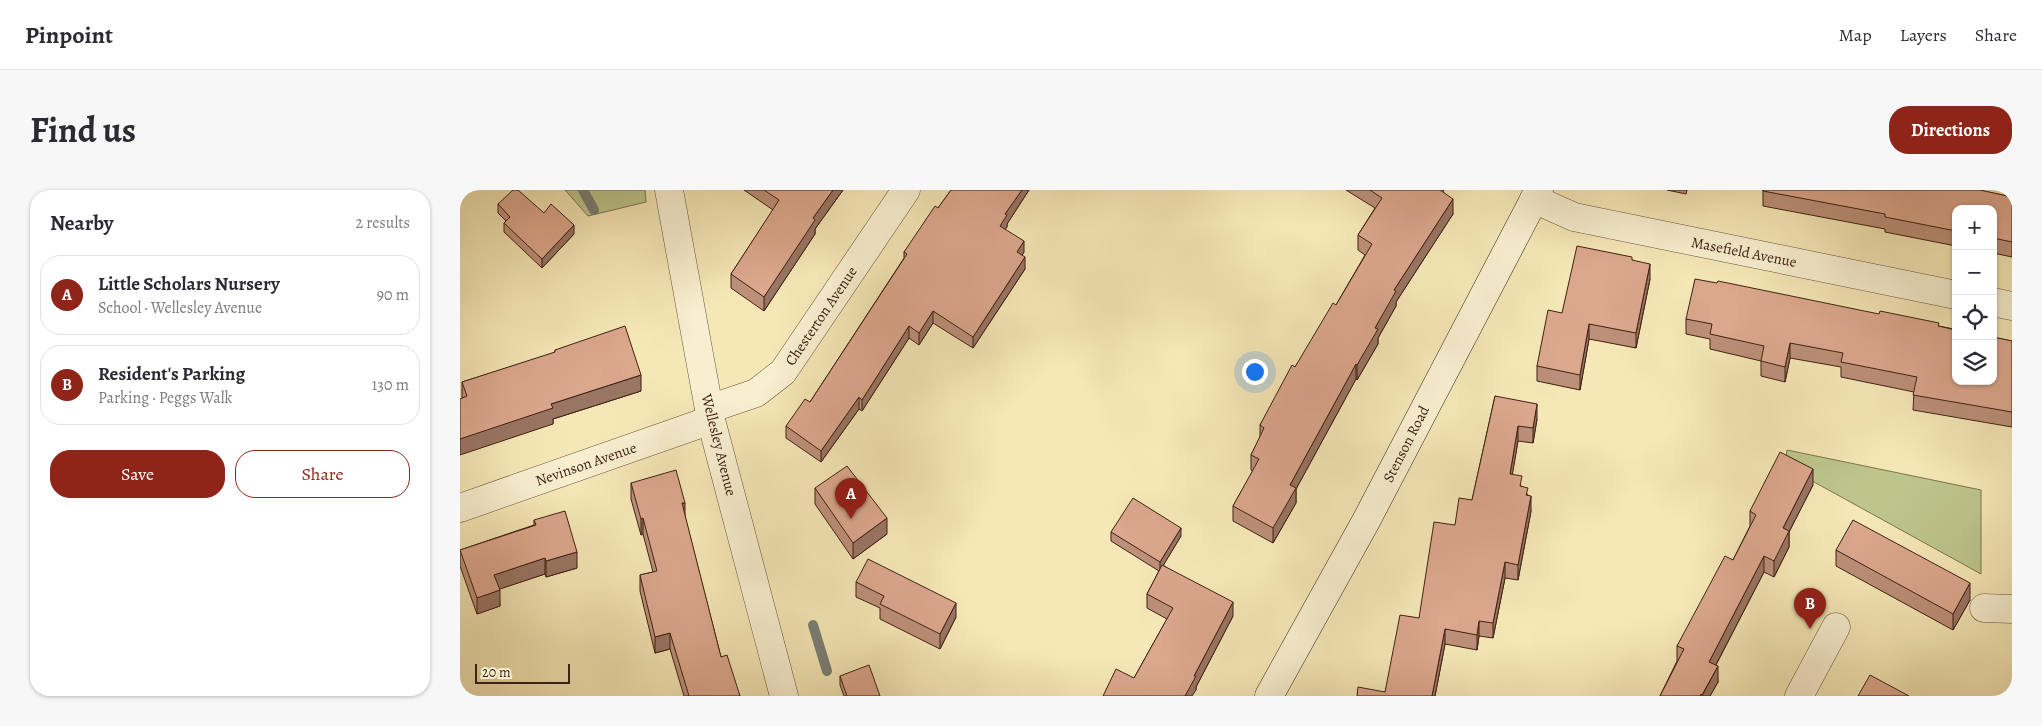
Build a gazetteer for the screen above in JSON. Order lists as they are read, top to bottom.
{
  "streets": {
    "street": [
      "Masefield Avenue",
      "Chesterton Avenue",
      "Stenson Road",
      "Wellesley Avenue",
      "Nevinson Avenue"
    ]
  },
  "crossings": [
    ["Masefield Avenue", "Stenson Road"],
    ["Chesterton Avenue", "Wellesley Avenue"],
    ["Chesterton Avenue", "Nevinson Avenue"],
    ["Wellesley Avenue", "Nevinson Avenue"]
  ],
  "scale_bar": "20 m",
  "page": {
    "header": "Pinpoint",
    "nav": ["Map", "Layers", "Share"],
    "title": "Find us",
    "buttons": [
      "Directions",
      ["Save", "Share"]
    ],
    "heading": ["Nearby", "2 results"],
    "map_buttons": ["+", "−"],
    "list": [
      {
        "mark": "A",
        "name": "Little Scholars Nursery",
        "note": "School · Wellesley Avenue",
        "value": "90 m"
      },
      {
        "mark": "B",
        "name": "Resident's Parking",
        "note": "Parking · Peggs Walk",
        "value": "130 m"
      }
    ],
    "pins": ["A", "B"],
    "scale": "20 m"
  }
}
